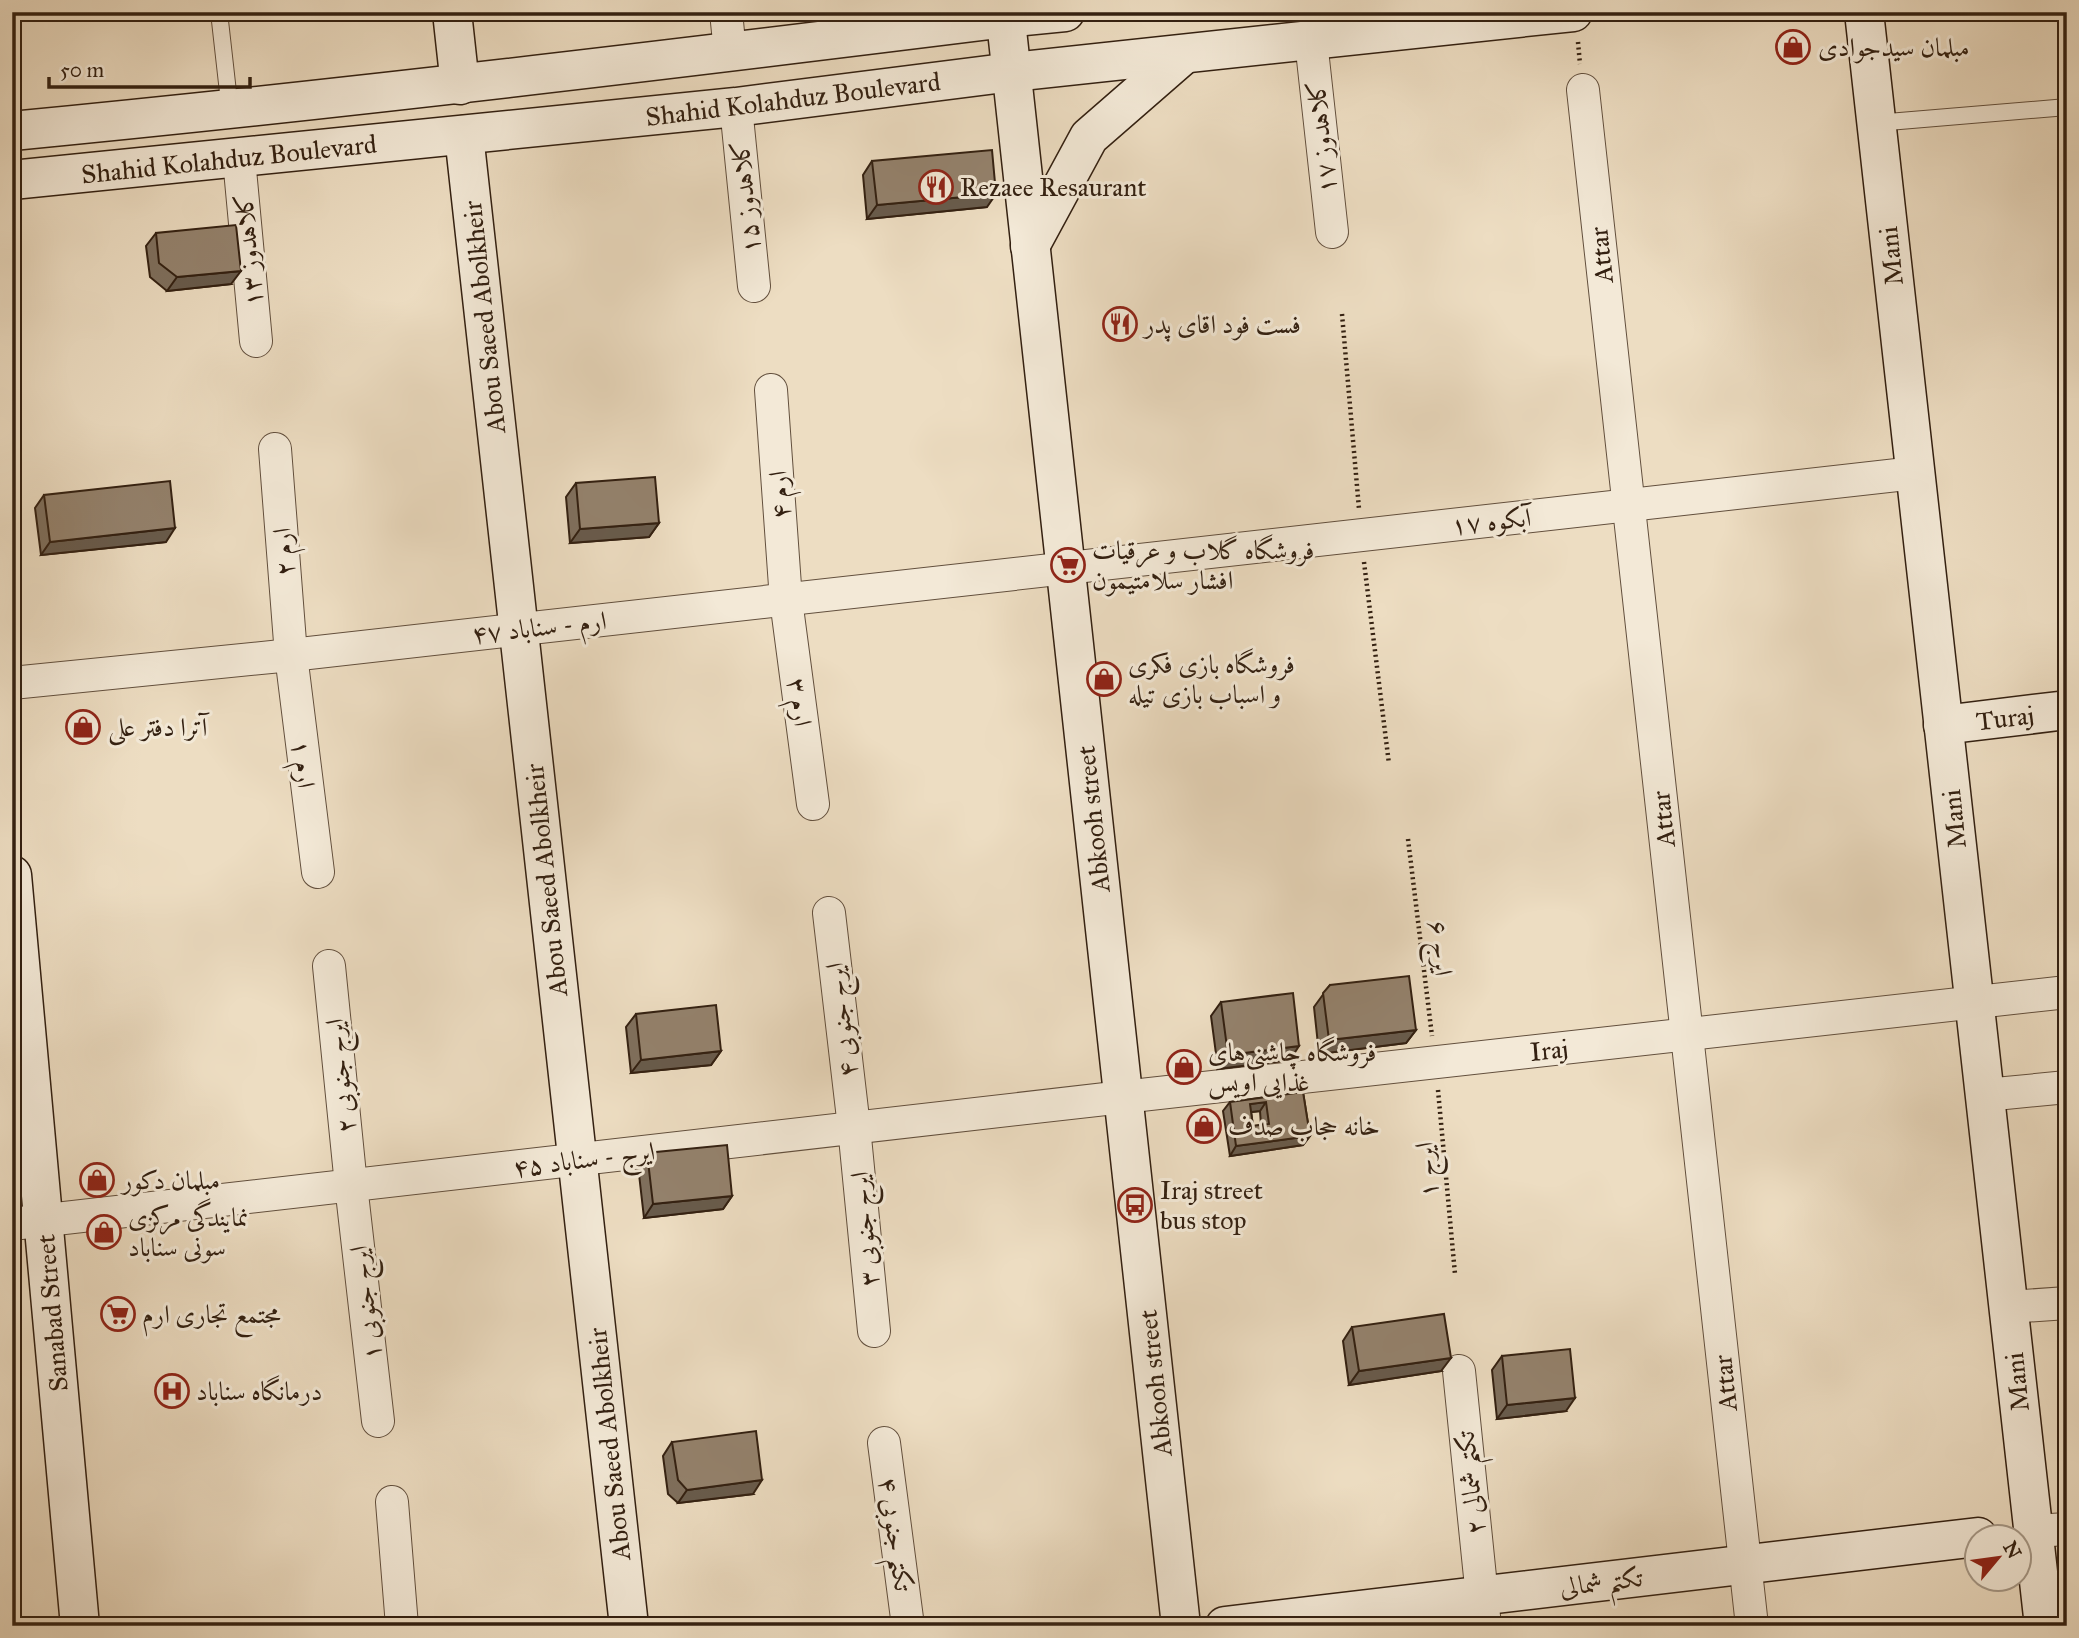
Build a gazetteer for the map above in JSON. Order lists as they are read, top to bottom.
{
  "streets": {
    "main road": [
      "Shahid Kolahduz Boulevard",
      "Mani",
      "Abou Saeed Abolkheir",
      "Turaj",
      "Abkooh street",
      "Sanabad Street",
      "تکتم شمالی"
    ],
    "street": [
      "کلاهدوز ۱۷",
      "کلاهدوز ۱۵",
      "کلاهدوز ۱۳",
      "Attar",
      "ارم ۴",
      "آبکوه ۱۷",
      "ارم ۲",
      "ارم - سناباد ۴۷",
      "ارم ۳",
      "ارم ۱",
      "ایرج جنوبی ۴",
      "Iraj",
      "ایرج جنوبی ۲",
      "ایرج - سناباد ۴۵",
      "ایرج جنوبی ۳",
      "ایرج جنوبی ۱",
      "تکتم شمالی ۲",
      "تکتم جنوبی ۴"
    ],
    "path": ["ایرج ۶", "ایرج ۱"]
  },
  "crossings": [
    ["Shahid Kolahduz Boulevard", "کلاهدوز ۱۷"],
    ["Shahid Kolahduz Boulevard", "کلاهدوز ۱۵"],
    ["Shahid Kolahduz Boulevard", "کلاهدوز ۱۳"],
    ["Shahid Kolahduz Boulevard", "Abou Saeed Abolkheir"],
    ["Shahid Kolahduz Boulevard", "Abkooh street"],
    ["Attar", "آبکوه ۱۷"],
    ["Attar", "Iraj"],
    ["Attar", "تکتم شمالی"],
    ["Mani", "آبکوه ۱۷"],
    ["Mani", "Turaj"],
    ["Mani", "Iraj"],
    ["Abou Saeed Abolkheir", "ارم - سناباد ۴۷"],
    ["Abou Saeed Abolkheir", "ایرج - سناباد ۴۵"],
    ["ارم ۴", "ارم - سناباد ۴۷"],
    ["ارم ۴", "ارم ۳"],
    ["آبکوه ۱۷", "ارم - سناباد ۴۷"],
    ["آبکوه ۱۷", "Abkooh street"],
    ["ارم ۲", "ارم - سناباد ۴۷"],
    ["ارم ۲", "ارم ۱"],
    ["ارم - سناباد ۴۷", "ارم ۳"],
    ["ارم - سناباد ۴۷", "ارم ۱"],
    ["ارم - سناباد ۴۷", "Abkooh street"],
    ["Abkooh street", "Iraj"],
    ["Abkooh street", "ایرج - سناباد ۴۵"],
    ["ایرج ۶", "Iraj"],
    ["ایرج ۶", "ایرج ۱"],
    ["ایرج جنوبی ۴", "ایرج - سناباد ۴۵"],
    ["ایرج جنوبی ۴", "ایرج جنوبی ۳"],
    ["Iraj", "ایرج - سناباد ۴۵"],
    ["Iraj", "ایرج ۱"],
    ["ایرج جنوبی ۲", "ایرج - سناباد ۴۵"],
    ["ایرج جنوبی ۲", "ایرج جنوبی ۱"],
    ["ایرج - سناباد ۴۵", "ایرج جنوبی ۳"],
    ["ایرج - سناباد ۴۵", "ایرج جنوبی ۱"],
    ["ایرج - سناباد ۴۵", "Sanabad Street"],
    ["تکتم شمالی ۲", "تکتم شمالی"]
  ],
  "places": {
    "shop": [
      "مبلمان سیدجوادی",
      "فروشگاه بازی فکری و اسباب بازی تیله",
      "آترا دفتر علی",
      "فروشگاه چاشنی‌های غذایی اویس",
      "خانه حجاب صدف",
      "مبلمان دكور",
      "نمایندگی مرکزی سونی سناباد"
    ],
    "restaurant": ["Rezaee Resaurant", "فست فود اقای پدر"],
    "supermarket": ["فروشگاه گلاب و عرقیات افشار سلامتیمون", "مجتمع تجاری ارم"],
    "bus stop": ["Iraj street bus stop"],
    "hospital": ["درمانگاه سناباد"]
  },
  "scale_bar": "50 m",
  "north": "top right"
}
